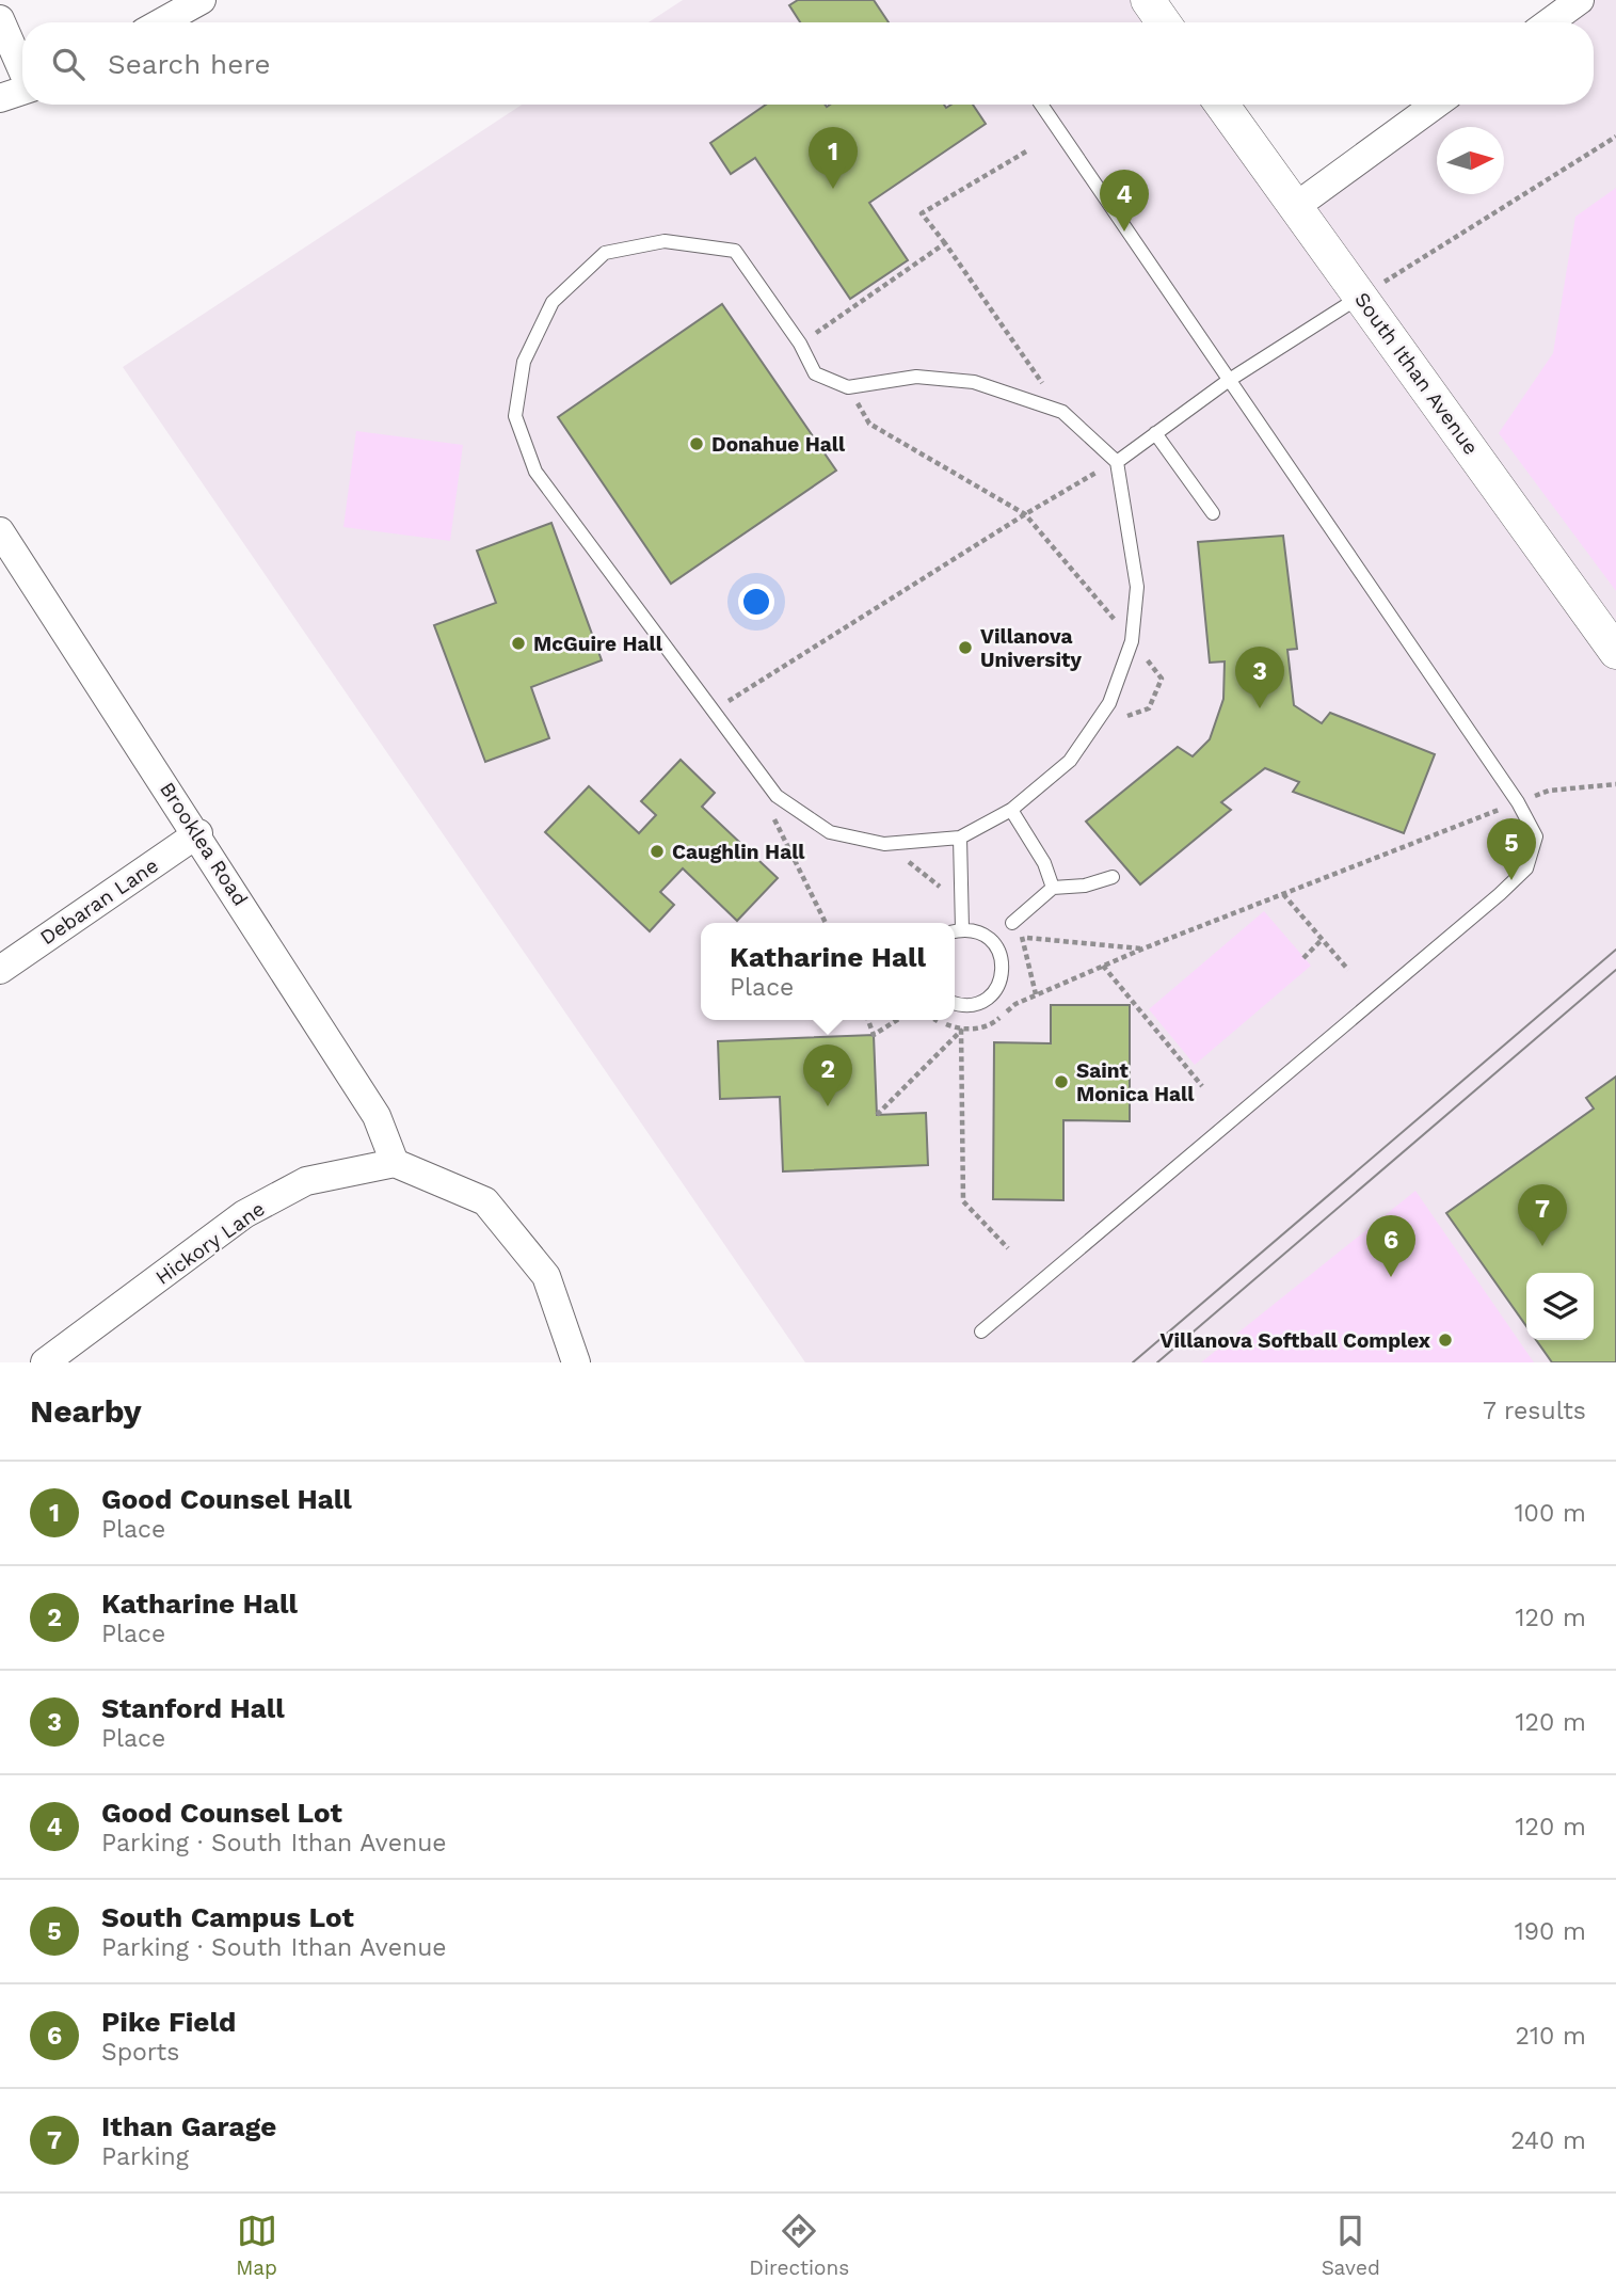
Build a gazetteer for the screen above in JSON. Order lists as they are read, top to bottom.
{
  "streets": {
    "street": [
      "South Ithan Avenue",
      "Brooklea Road",
      "Debaran Lane",
      "Hickory Lane"
    ]
  },
  "crossings": [
    ["Brooklea Road", "Debaran Lane"],
    ["Brooklea Road", "Hickory Lane"]
  ],
  "places": [
    "Donahue Hall",
    "McGuire Hall",
    "Villanova University",
    "Caughlin Hall",
    "Saint Monica Hall",
    "Villanova Softball Complex"
  ],
  "north": "right",
  "page": {
    "search": "Search here",
    "pins": [
      "1",
      "4",
      "3",
      "5",
      "2",
      "7",
      "6"
    ],
    "popup": ["Katharine Hall", "Place"],
    "heading": ["Nearby", "7 results"],
    "list": [
      {
        "mark": "1",
        "name": "Good Counsel Hall",
        "note": "Place",
        "value": "100 m"
      },
      {
        "mark": "2",
        "name": "Katharine Hall",
        "note": "Place",
        "value": "120 m"
      },
      {
        "mark": "3",
        "name": "Stanford Hall",
        "note": "Place",
        "value": "120 m"
      },
      {
        "mark": "4",
        "name": "Good Counsel Lot",
        "note": "Parking · South Ithan Avenue",
        "value": "120 m"
      },
      {
        "mark": "5",
        "name": "South Campus Lot",
        "note": "Parking · South Ithan Avenue",
        "value": "190 m"
      },
      {
        "mark": "6",
        "name": "Pike Field",
        "note": "Sports",
        "value": "210 m"
      },
      {
        "mark": "7",
        "name": "Ithan Garage",
        "note": "Parking",
        "value": "240 m"
      }
    ],
    "nav": ["Map", "Directions", "Saved"]
  }
}
